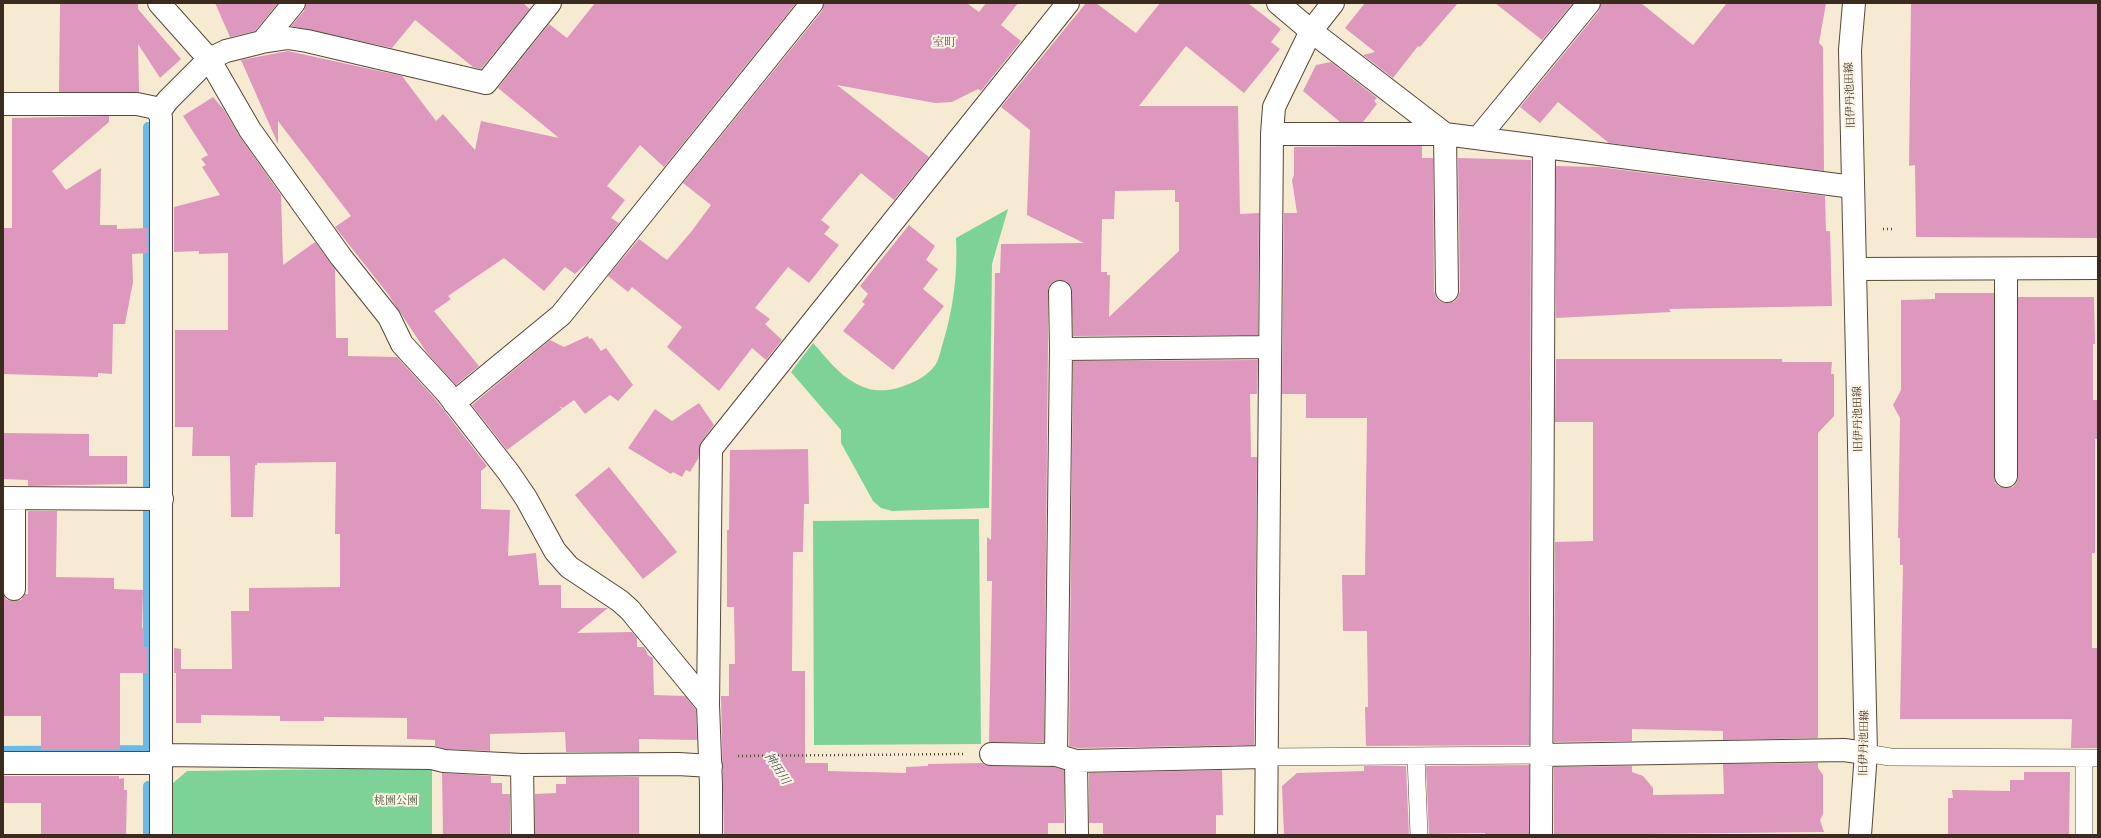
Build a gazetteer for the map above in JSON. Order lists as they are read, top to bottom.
{
  "streets": {
    "street": ["旧伊丹池田線"]
  },
  "districts": ["室町"],
  "water": ["神田川"],
  "parks": ["桃園公園"]
}
